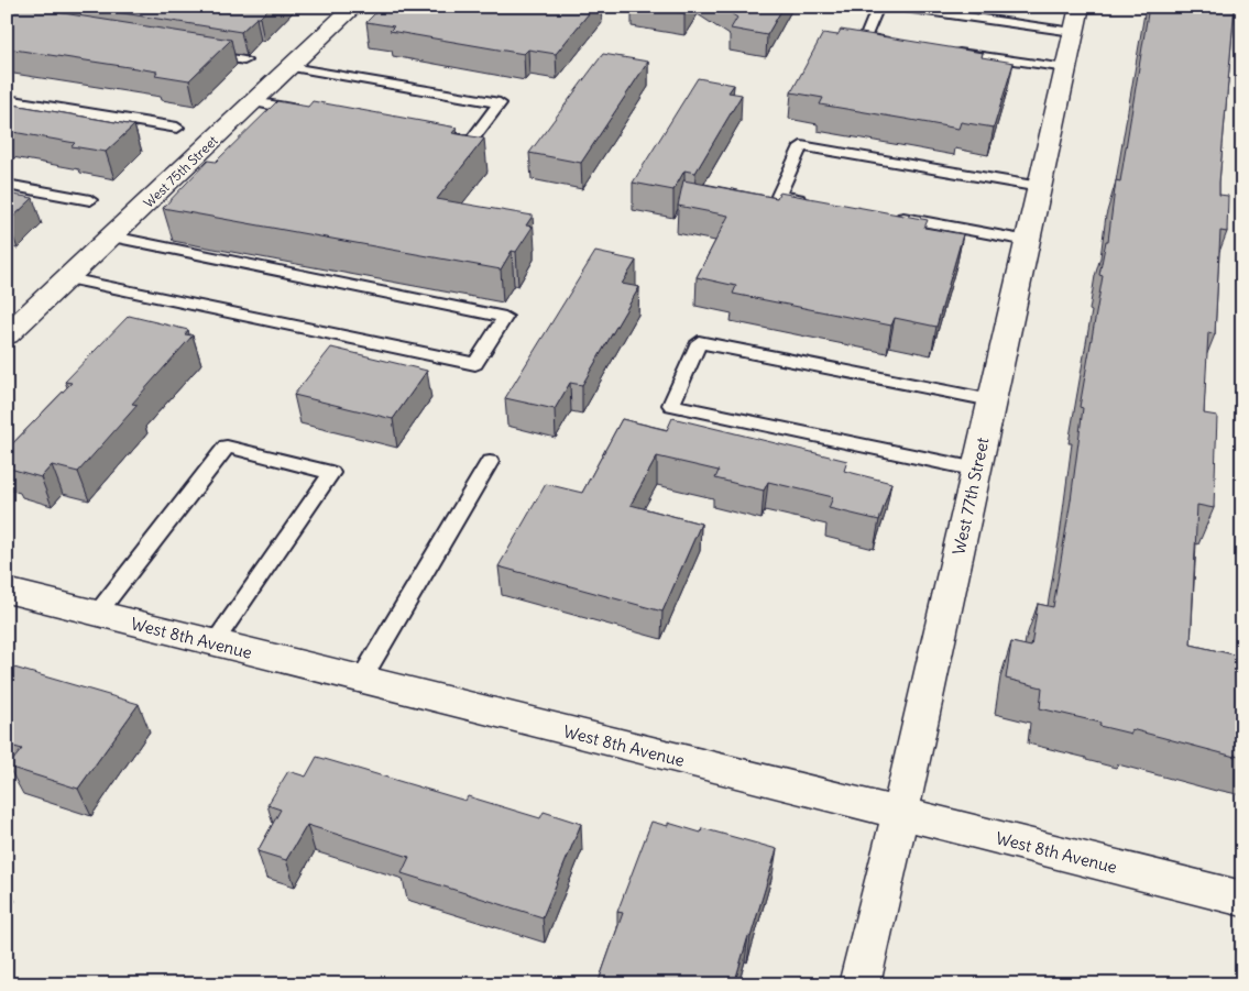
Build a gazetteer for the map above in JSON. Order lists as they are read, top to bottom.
{
  "streets": {
    "street": ["West 75th Street", "West 77th Street", "West 8th Avenue"]
  },
  "crossings": [
    ["West 77th Street", "West 8th Avenue"]
  ]
}
